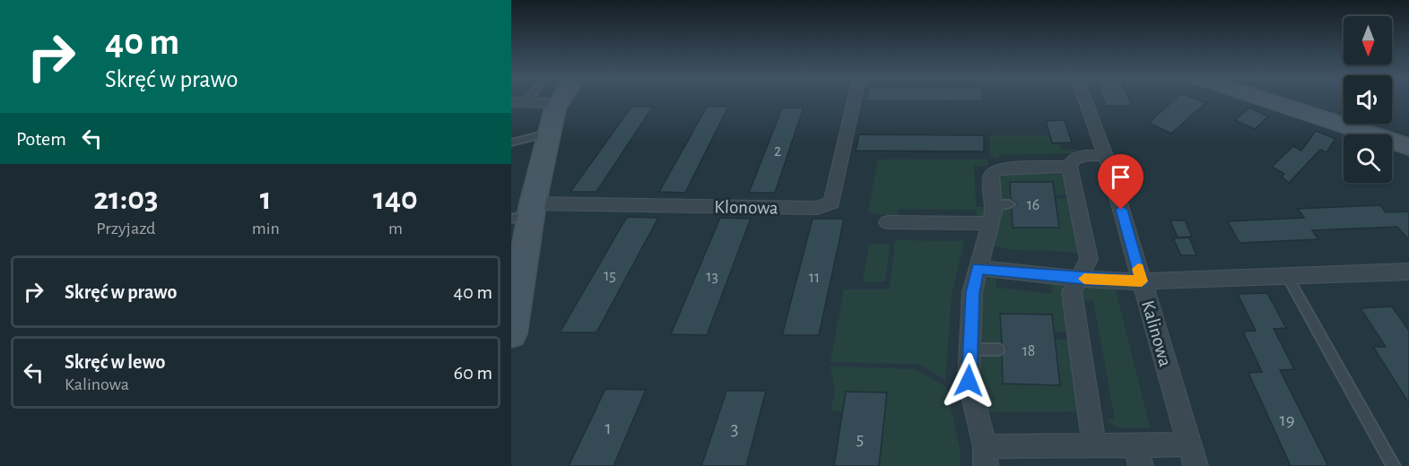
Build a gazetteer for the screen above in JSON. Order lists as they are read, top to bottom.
{
  "streets": {
    "street": ["Klonowa", "Kalinowa"]
  },
  "house_numbers": [
    "2",
    "16",
    "15",
    "13",
    "11",
    "18",
    "19",
    "1",
    "3",
    "5"
  ],
  "north": "bottom",
  "page": {
    "turn": ["40 m", "Skręć w prawo"],
    "then": "Potem",
    "eta": [
      "21:03",
      "Przyjazd",
      "1",
      "min",
      "140",
      "m"
    ],
    "list": [
      {
        "name": "Skręć w prawo",
        "value": "40 m"
      },
      {
        "name": "Skręć w lewo",
        "note": "Kalinowa",
        "value": "60 m"
      }
    ]
  }
}
